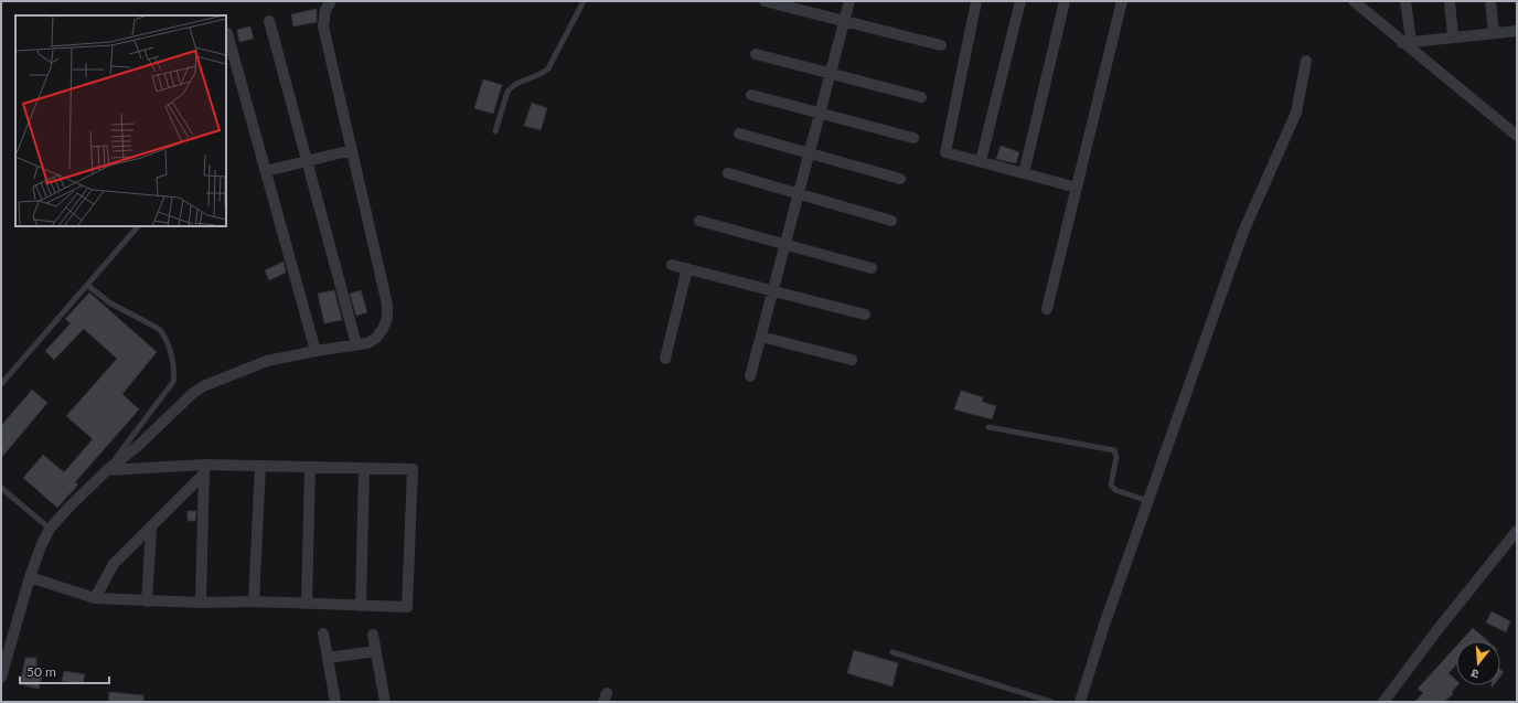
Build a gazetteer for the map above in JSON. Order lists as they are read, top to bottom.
{
  "scale_bar": "50 m",
  "north": "bottom"
}
